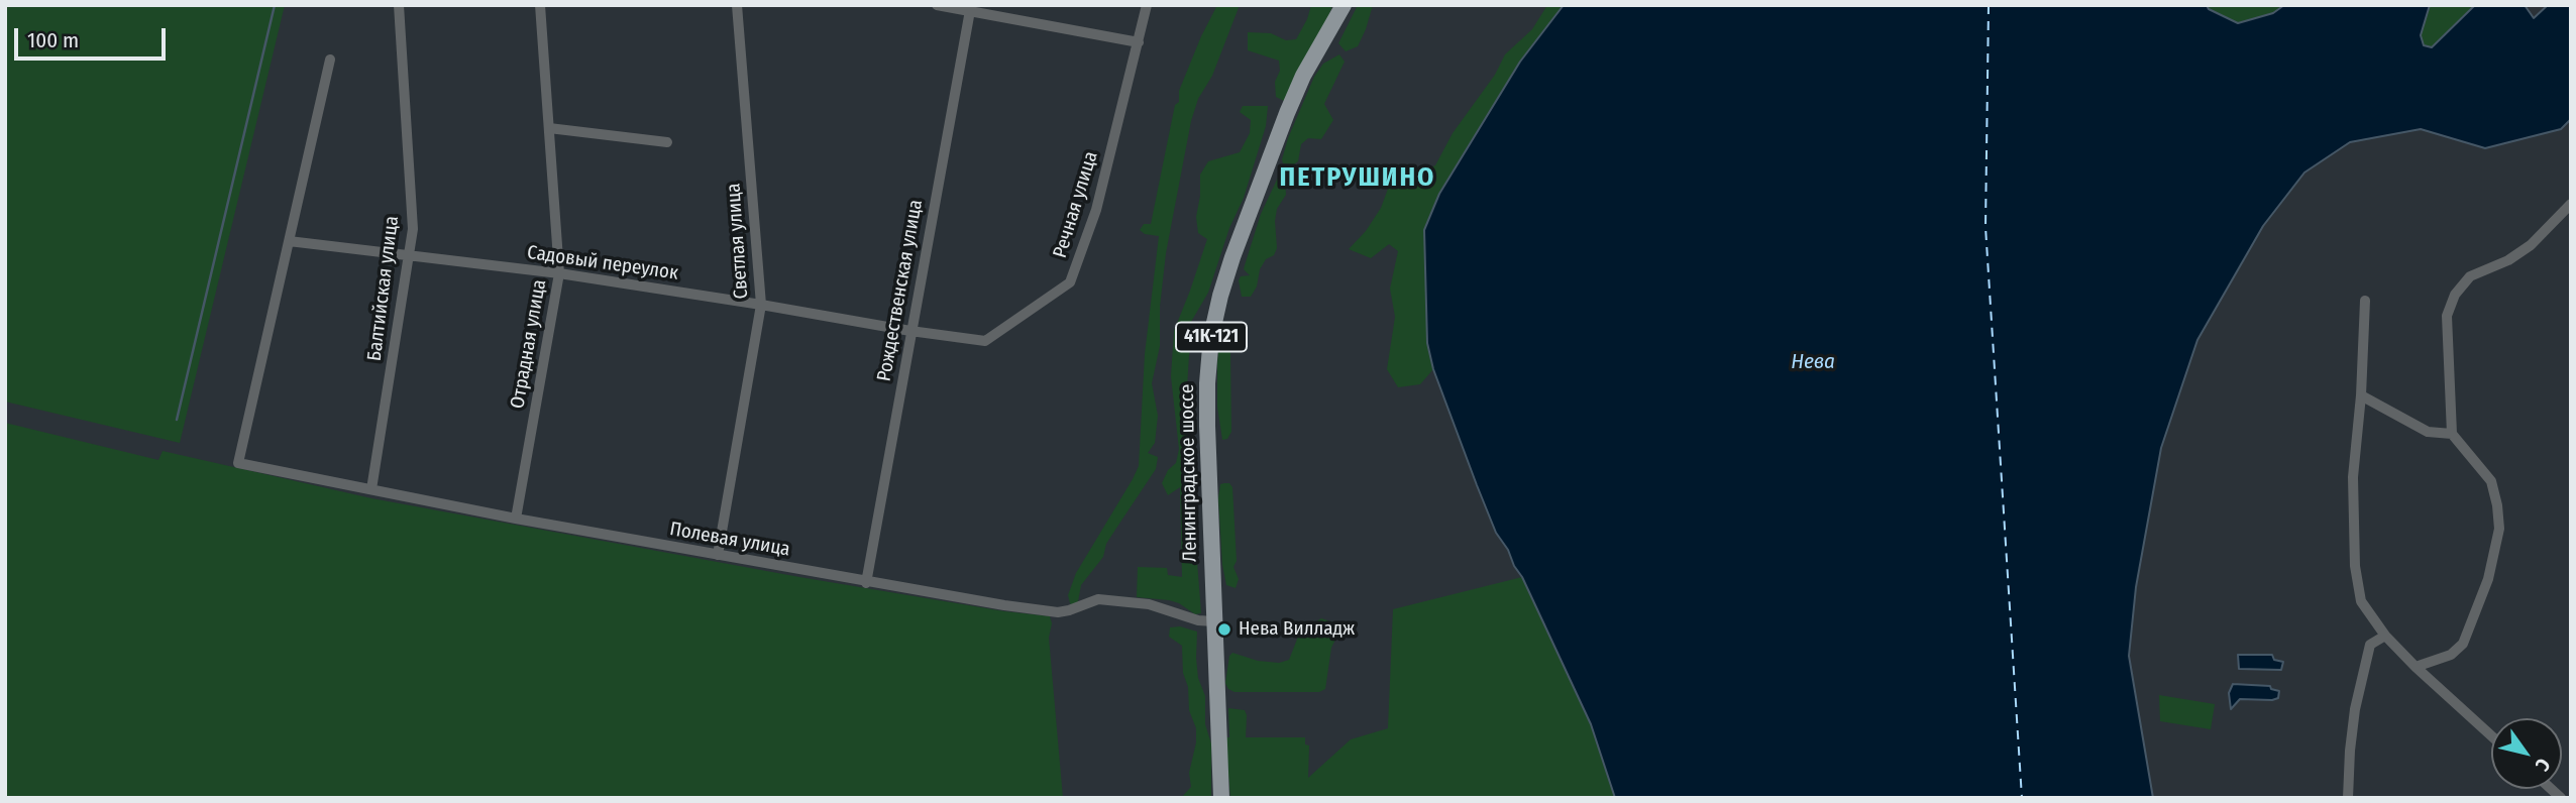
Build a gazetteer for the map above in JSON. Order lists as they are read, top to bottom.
{
  "streets": {
    "main road": ["41К-121", "Ленинградское шоссе"],
    "street": [
      "Речная улица",
      "Светлая улица",
      "Садовый переулок",
      "Балтийская улица",
      "Рождественская улица",
      "Отрадная улица",
      "Полевая улица"
    ]
  },
  "crossings": [
    ["Речная улица", "Садовый переулок"],
    ["Речная улица", "Рождественская улица"],
    ["Светлая улица", "Садовый переулок"],
    ["Светлая улица", "Полевая улица"],
    ["Садовый переулок", "Балтийская улица"],
    ["Садовый переулок", "Рождественская улица"],
    ["Садовый переулок", "Отрадная улица"],
    ["Садовый переулок", "Полевая улица"],
    ["Балтийская улица", "Полевая улица"],
    ["Рождественская улица", "Полевая улица"],
    ["Отрадная улица", "Полевая улица"],
    ["Ленинградское шоссе", "Полевая улица"]
  ],
  "districts": ["ПЕТРУШИНО"],
  "water": ["Нева"],
  "places": ["Нева Вилладж"],
  "scale_bar": "100 m",
  "north": "bottom right"
}
